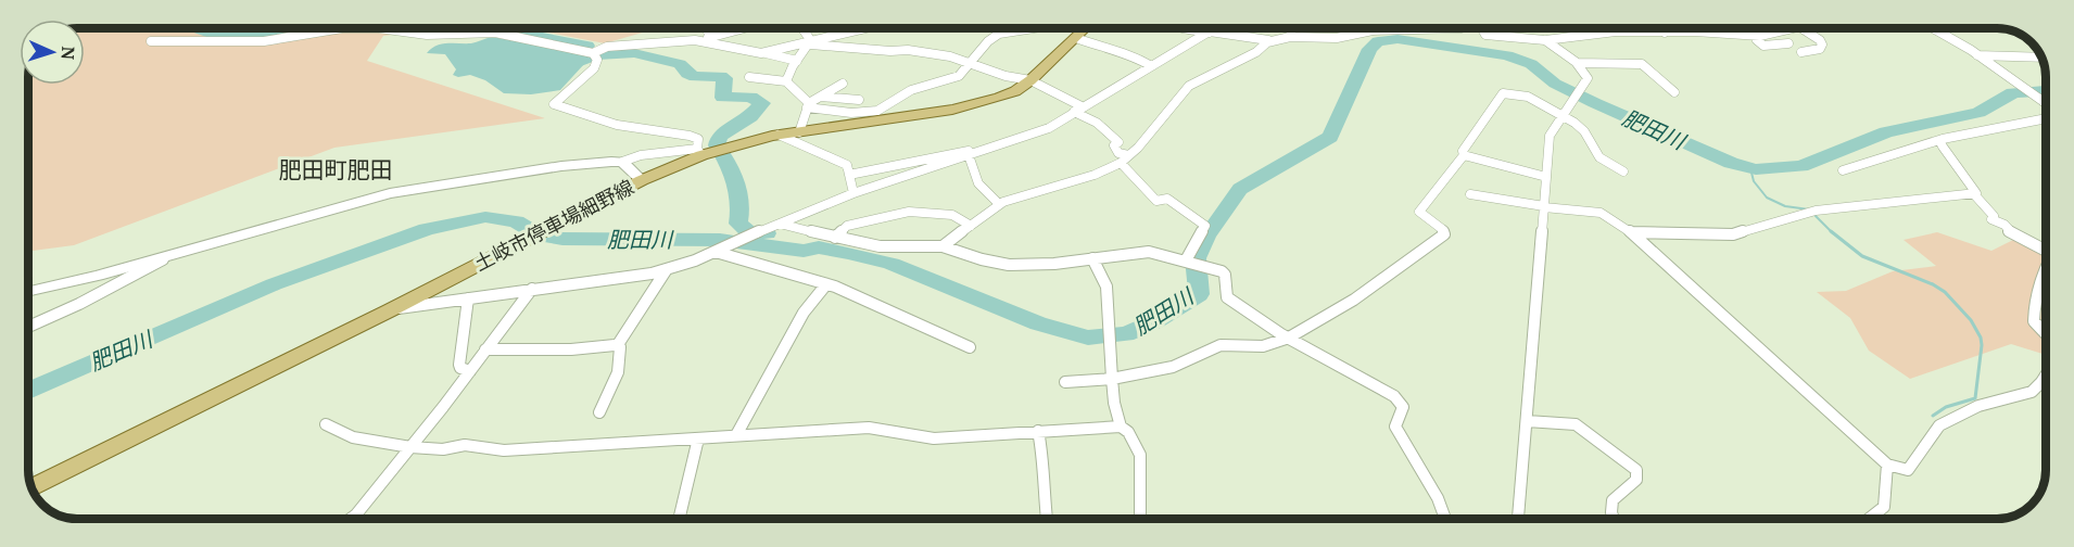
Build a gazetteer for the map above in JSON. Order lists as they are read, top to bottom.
{
  "streets": {
    "main road": ["土岐市停車場細野線"]
  },
  "districts": ["肥田町肥田"],
  "water": ["肥田川"],
  "north": "right"
}
